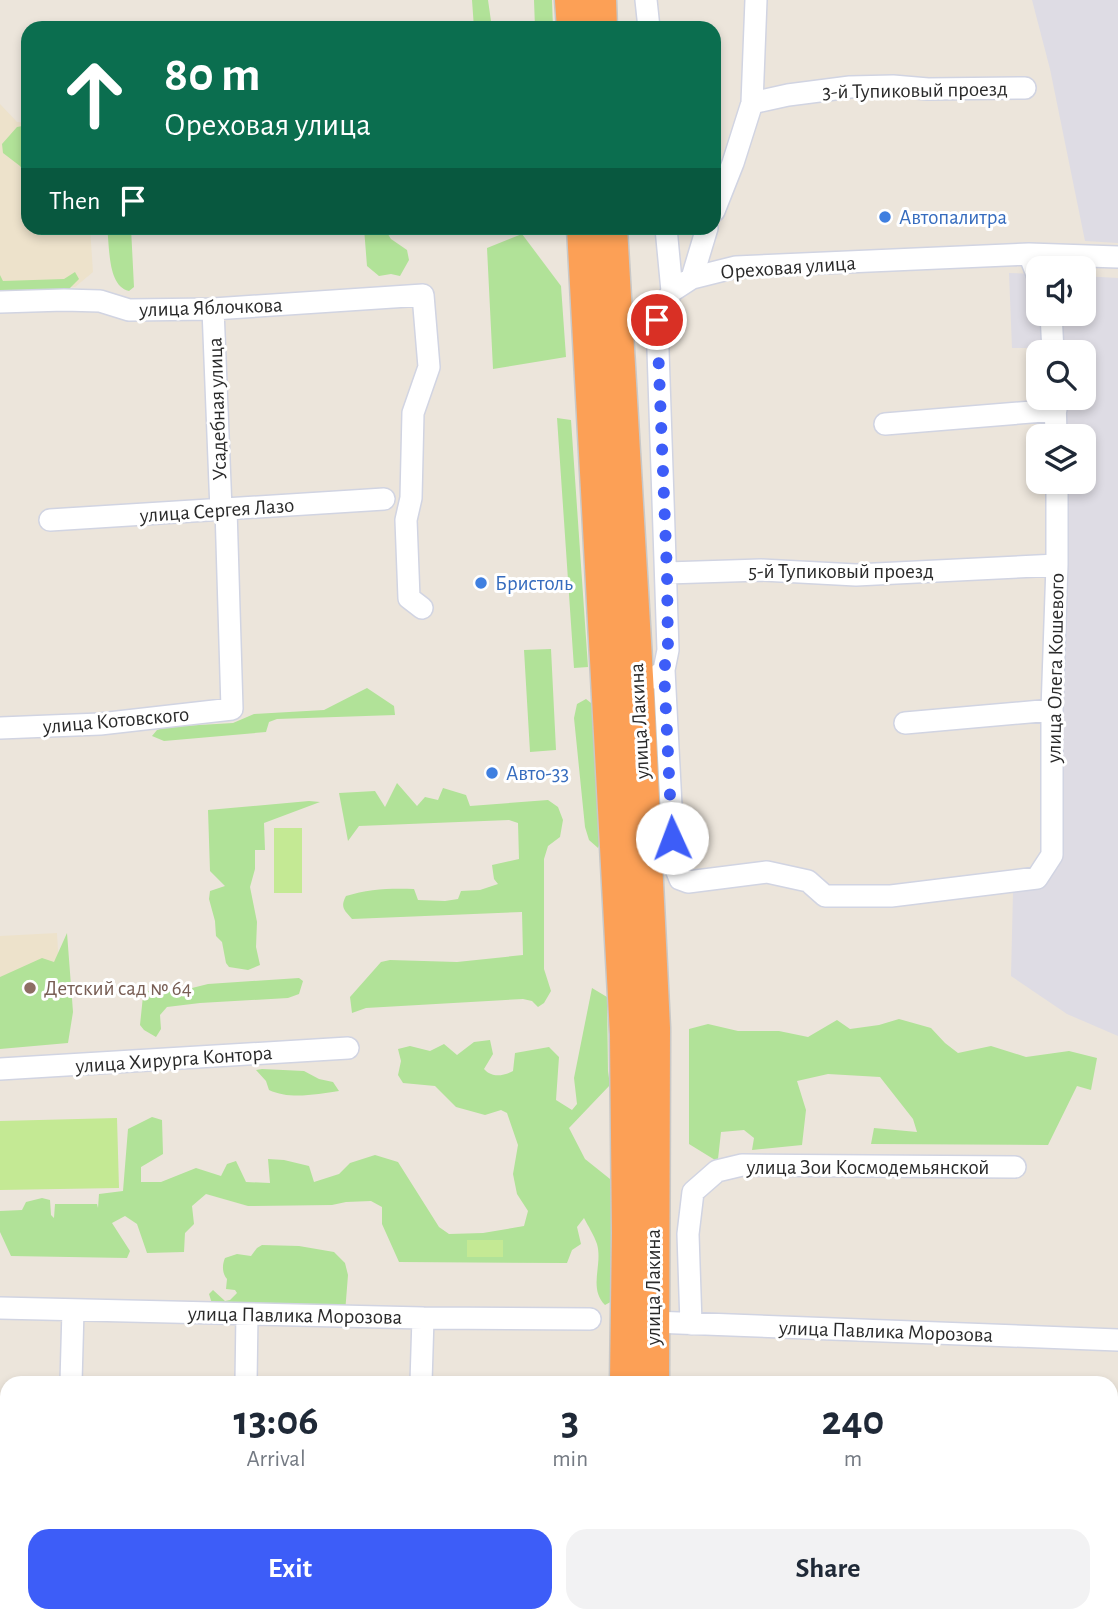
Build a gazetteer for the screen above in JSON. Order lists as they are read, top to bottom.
{
  "streets": {
    "highway": ["улица Лакина"],
    "street": [
      "3-й Тупиковый проезд",
      "Ореховая улица",
      "улица Яблочкова",
      "Усадебная улица",
      "улица Сергея Лазо",
      "5-й Тупиковый проезд",
      "улица Олега Кошевого",
      "улица Котовского",
      "улица Хирурга Контора",
      "улица Зои Космодемьянской",
      "улица Павлика Морозова"
    ]
  },
  "crossings": [
    ["улица Яблочкова", "Усадебная улица"],
    ["Усадебная улица", "улица Сергея Лазо"],
    ["Усадебная улица", "улица Котовского"],
    ["5-й Тупиковый проезд", "улица Олега Кошевого"],
    ["улица Лакина", "улица Павлика Морозова"],
    ["улица Зои Космодемьянской", "улица Павлика Морозова"]
  ],
  "places": [
    "Автопалитра",
    "Бристоль",
    "Авто-33",
    "Детский сад № 64"
  ],
  "page": {
    "turn": ["80 m", "Ореховая улица"],
    "then": "Then",
    "eta": [
      "13:06",
      "Arrival",
      "3",
      "min",
      "240",
      "m"
    ],
    "buttons": ["Exit", "Share"]
  }
}
